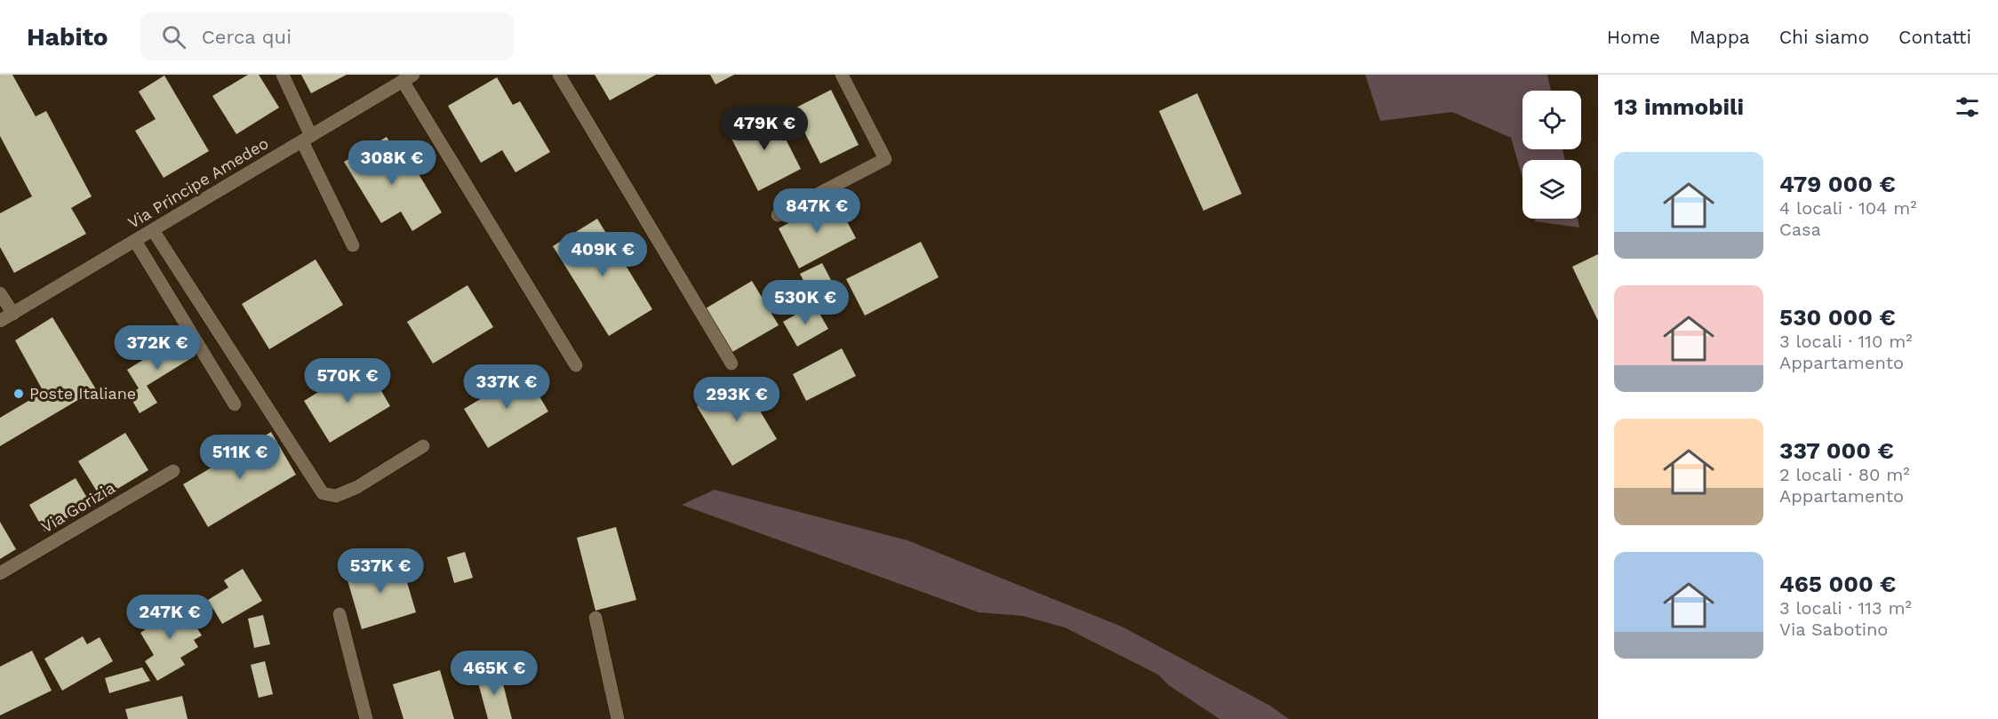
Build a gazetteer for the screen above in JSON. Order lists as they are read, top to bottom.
{
  "streets": {
    "street": ["Via Principe Amedeo", "Via Gorizia"]
  },
  "places": ["Poste Italiane"],
  "page": {
    "header": "Habito",
    "search": "Cerca qui",
    "nav": [
      "Home",
      "Mappa",
      "Chi siamo",
      "Contatti"
    ],
    "heading": "13 immobili",
    "price": [
      "479K €",
      "308K €",
      "847K €",
      "409K €",
      "530K €",
      "372K €",
      "570K €",
      "337K €",
      "293K €",
      "511K €",
      "537K €",
      "247K €",
      "465K €"
    ],
    "list": [
      {
        "name": "479 000 €",
        "note": "4 locali · 104 m² · Casa"
      },
      {
        "name": "530 000 €",
        "note": "3 locali · 110 m² · Appartamento"
      },
      {
        "name": "337 000 €",
        "note": "2 locali · 80 m² · Appartamento"
      },
      {
        "name": "465 000 €",
        "note": "3 locali · 113 m² · Via Sabotino"
      }
    ]
  }
}
